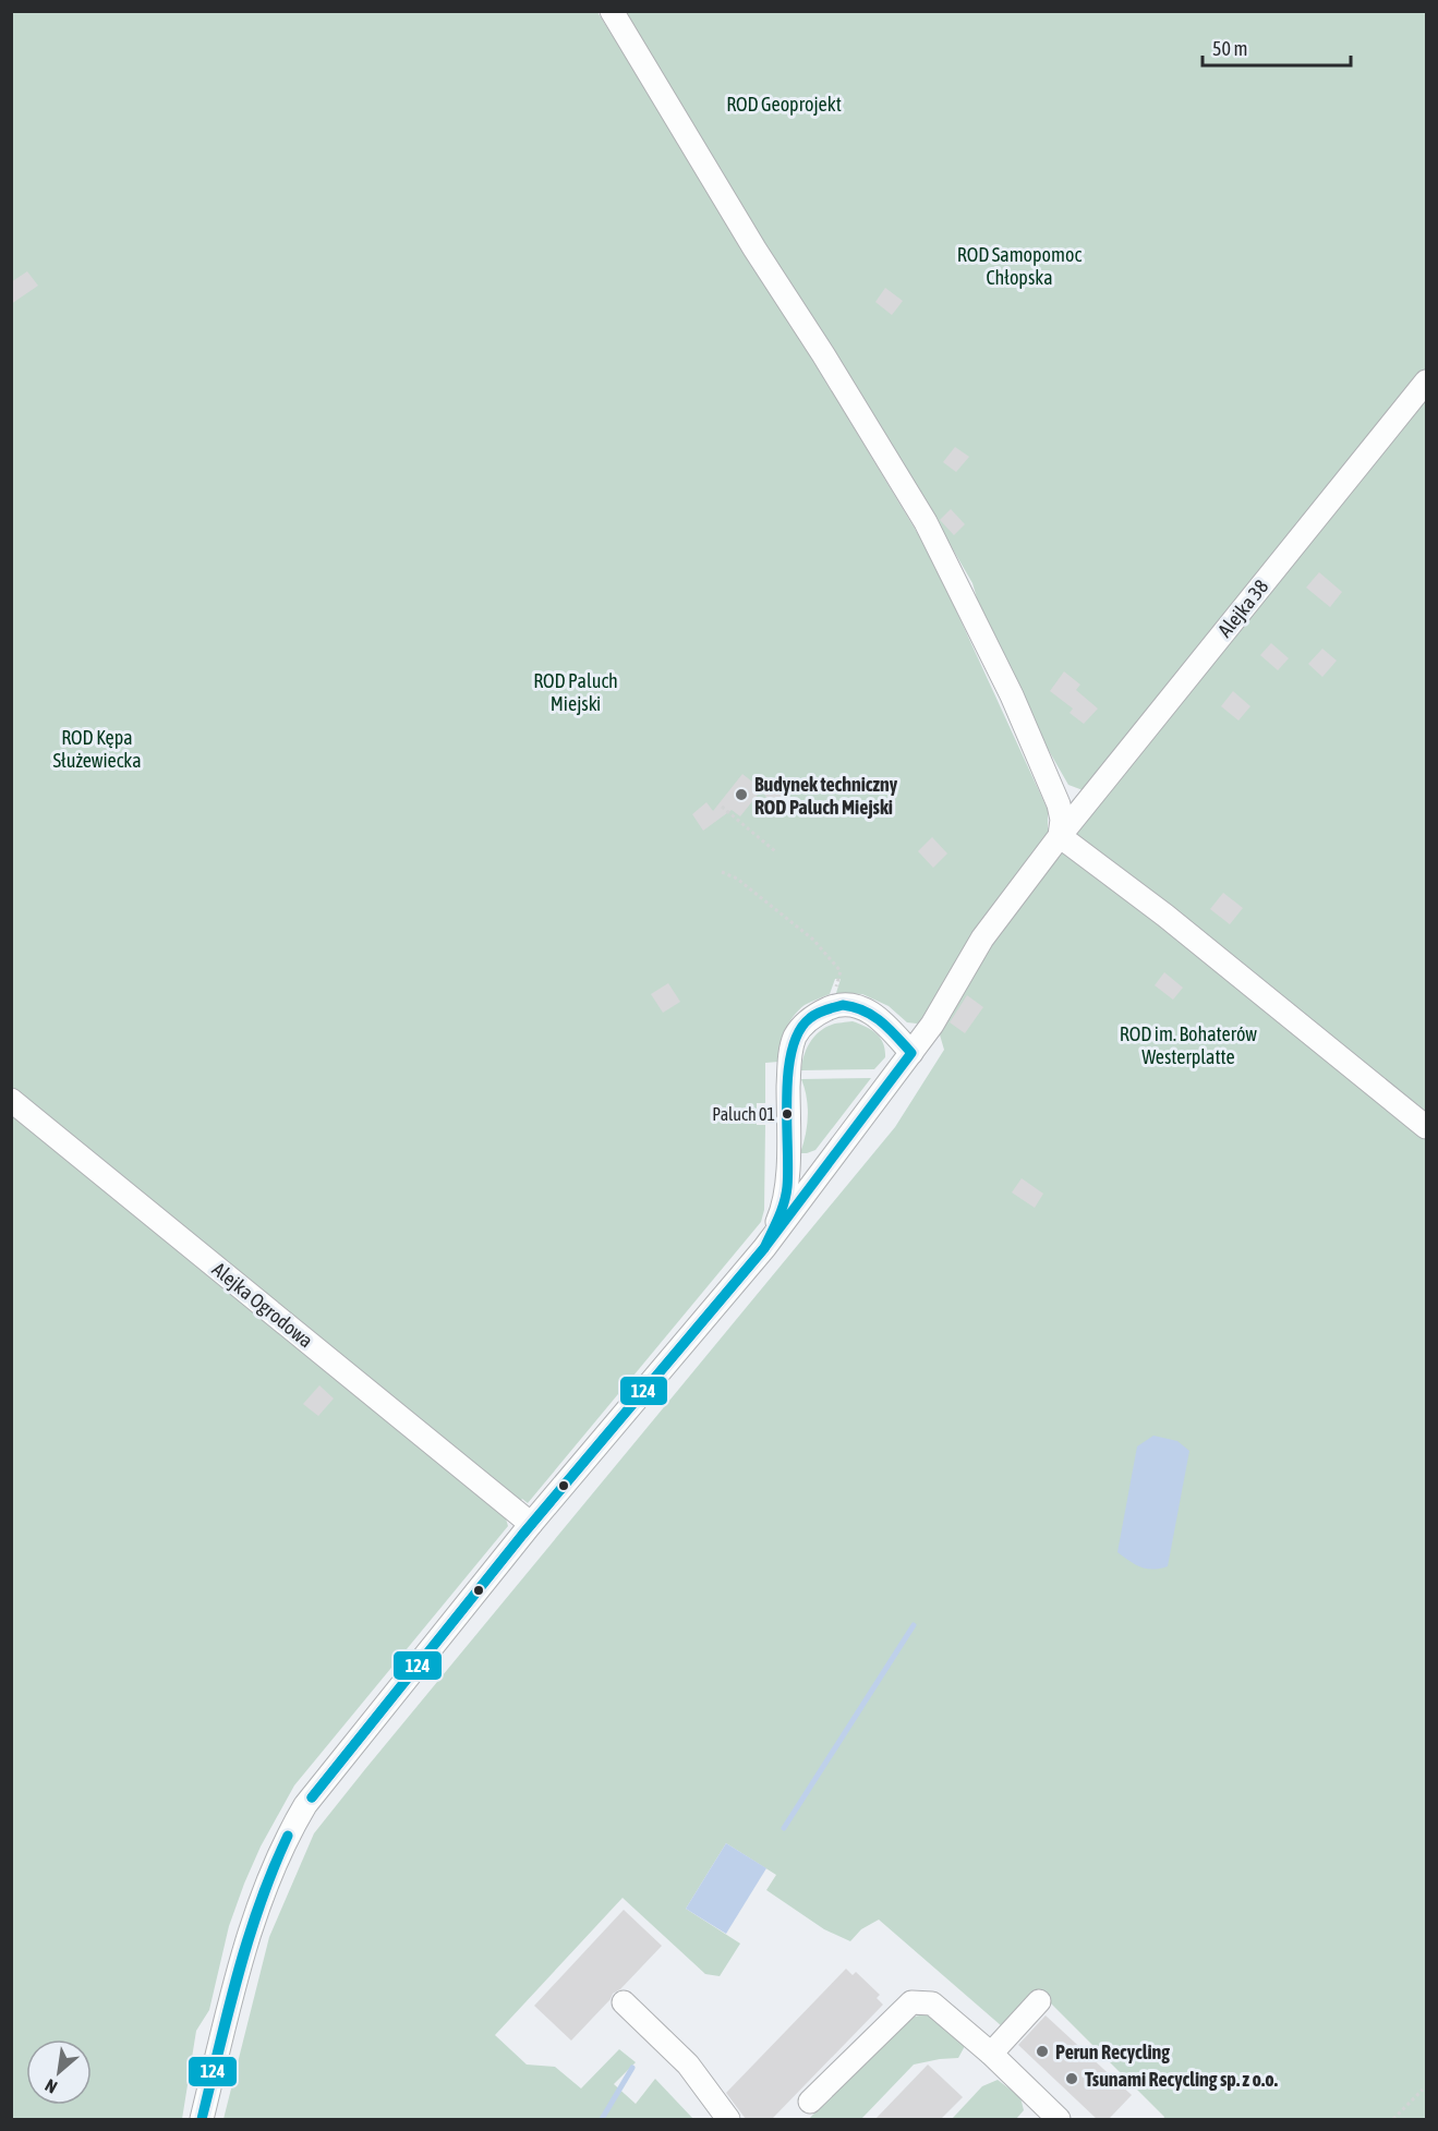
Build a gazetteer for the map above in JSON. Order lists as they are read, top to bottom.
{
  "streets": {
    "street": ["Alejka 38", "Alejka Ogrodowa"]
  },
  "parks": [
    "ROD Geoprojekt",
    "ROD Samopomoc Chłopska",
    "ROD Paluch Miejski",
    "ROD Kępa Służewiecka",
    "ROD im. Bohaterów Westerplatte"
  ],
  "places": [
    "Budynek techniczny ROD Paluch Miejski",
    "Paluch 01",
    "Perun Recycling",
    "Tsunami Recycling sp. z o.o."
  ],
  "lines": ["transit line 124"],
  "scale_bar": "50 m",
  "north": "bottom left"
}
